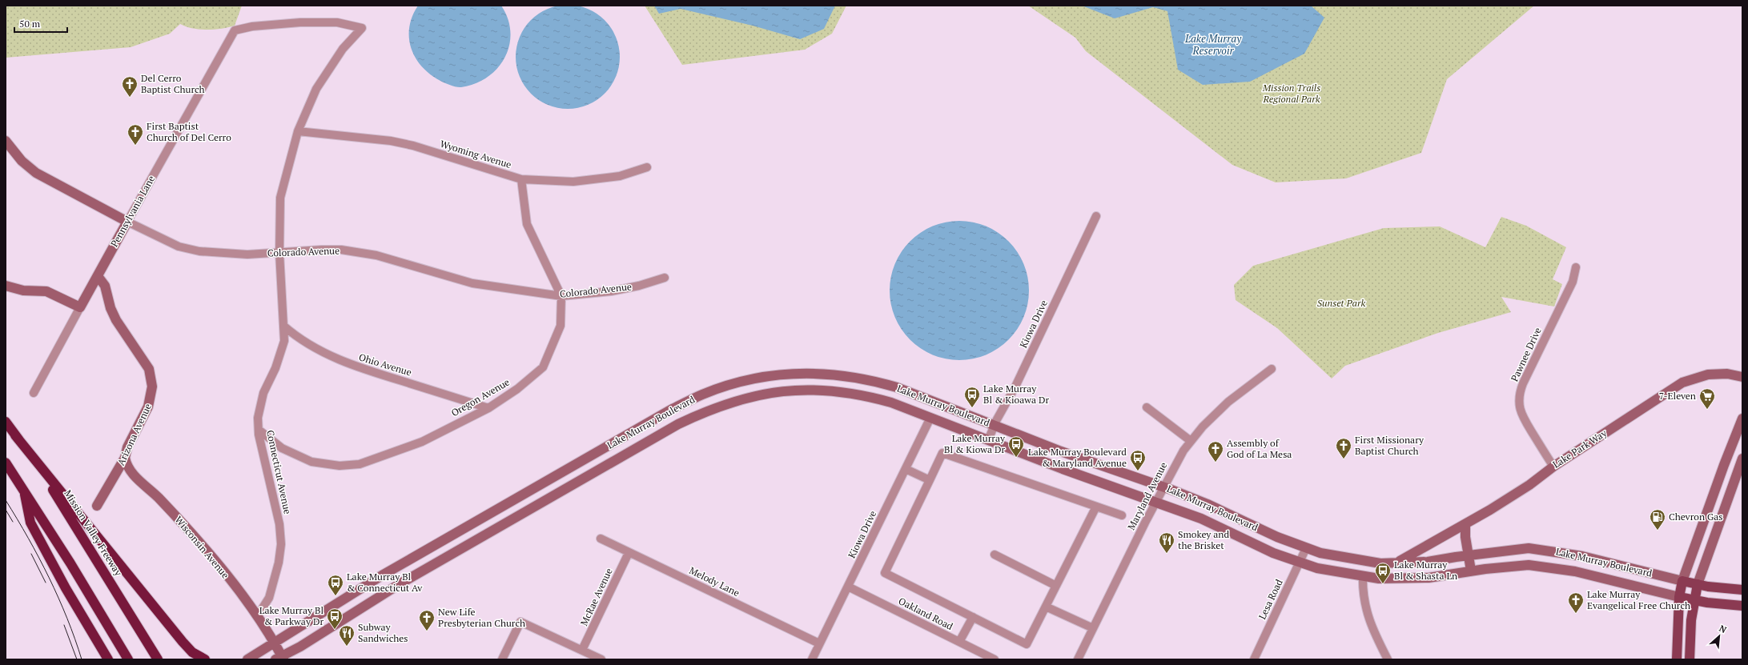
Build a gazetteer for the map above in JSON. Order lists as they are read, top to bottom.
{
  "streets": {
    "highway": ["Mission Valley Freeway"],
    "main road": [
      "Pennsylvania Lane",
      "Colorado Avenue",
      "Lake Murray Boulevard",
      "Arizona Avenue",
      "Lake Park Way",
      "Wisconsin Avenue"
    ],
    "street": [
      "Wyoming Avenue",
      "Kiowa Drive",
      "Pawnee Drive",
      "Ohio Avenue",
      "Oregon Avenue",
      "Connecticut Avenue",
      "Maryland Avenue",
      "Melody Lane",
      "McRae Avenue",
      "Lesa Road",
      "Oakland Road"
    ]
  },
  "crossings": [
    ["Wyoming Avenue", "Oregon Avenue"],
    ["Wyoming Avenue", "Connecticut Avenue"],
    ["Pennsylvania Lane", "Colorado Avenue"],
    ["Pennsylvania Lane", "Arizona Avenue"],
    ["Pennsylvania Lane", "Connecticut Avenue"],
    ["Colorado Avenue", "Oregon Avenue"],
    ["Colorado Avenue", "Connecticut Avenue"],
    ["Kiowa Drive", "Lake Murray Boulevard"],
    ["Kiowa Drive", "Melody Lane"],
    ["Kiowa Drive", "Oakland Road"],
    ["Pawnee Drive", "Lake Park Way"],
    ["Ohio Avenue", "Oregon Avenue"],
    ["Ohio Avenue", "Connecticut Avenue"],
    ["Oregon Avenue", "Connecticut Avenue"],
    ["Lake Murray Boulevard", "Lake Park Way"],
    ["Lake Murray Boulevard", "Maryland Avenue"],
    ["Lake Murray Boulevard", "Wisconsin Avenue"],
    ["Lake Murray Boulevard", "Lesa Road"],
    ["Arizona Avenue", "Wisconsin Avenue"],
    ["Connecticut Avenue", "Wisconsin Avenue"],
    ["Melody Lane", "McRae Avenue"]
  ],
  "water": ["Lake Murray Reservoir"],
  "parks": ["Mission Trails Regional Park", "Sunset Park"],
  "places": {
    "church": [
      "Del Cerro Baptist Church",
      "First Baptist Church of Del Cerro",
      "First Missionary Baptist Church",
      "Assembly of God of La Mesa",
      "Lake Murray Evangelical Free Church",
      "New Life Presbyterian Church"
    ],
    "bus stop": [
      "Lake Murray Bl & Kioawa Dr",
      "Lake Murray Bl & Kiowa Dr",
      "Lake Murray Boulevard & Maryland Avenue",
      "Lake Murray Bl & Shasta Ln",
      "Lake Murray Bl & Connecticut Av",
      "Lake Murray Bl & Parkway Dr"
    ],
    "supermarket": ["7-Eleven"],
    "fuel station": ["Chevron Gas"],
    "restaurant": ["Smokey and the Brisket", "Subway Sandwiches"]
  },
  "scale_bar": "50 m",
  "north": "top right"
}
